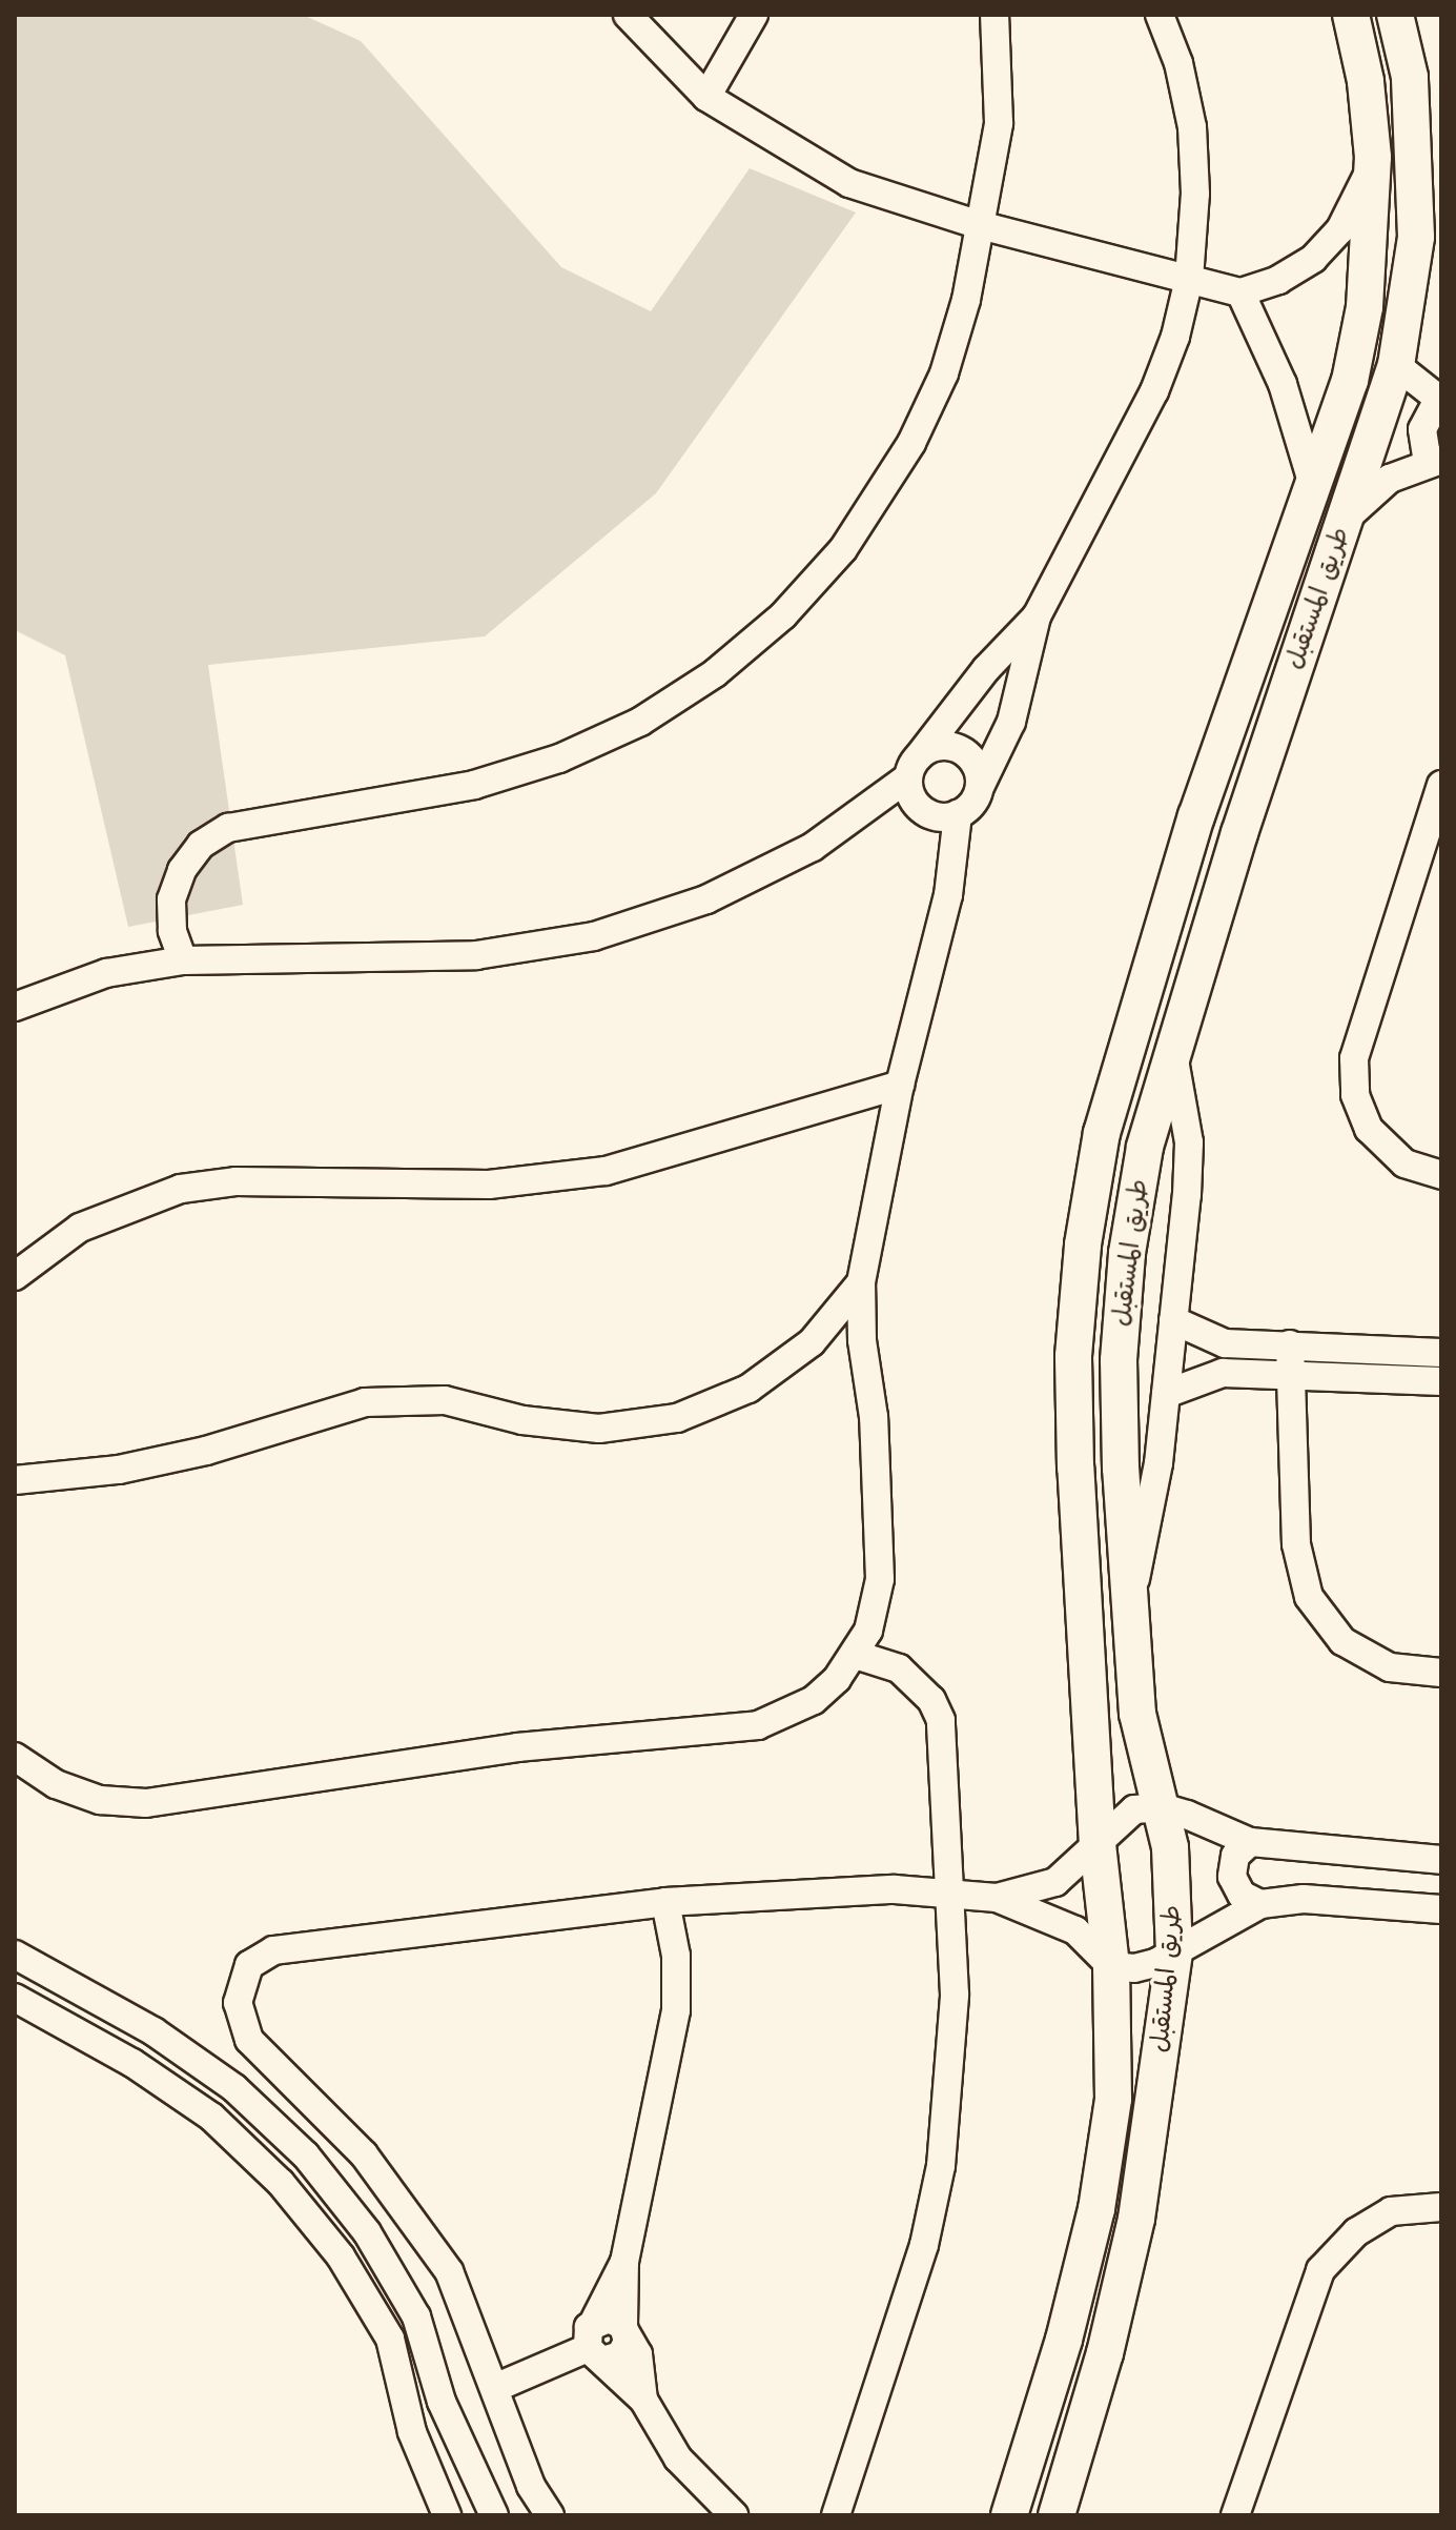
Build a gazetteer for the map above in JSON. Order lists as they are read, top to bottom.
{
  "streets": {
    "main road": ["طريق المستقبل"]
  }
}
